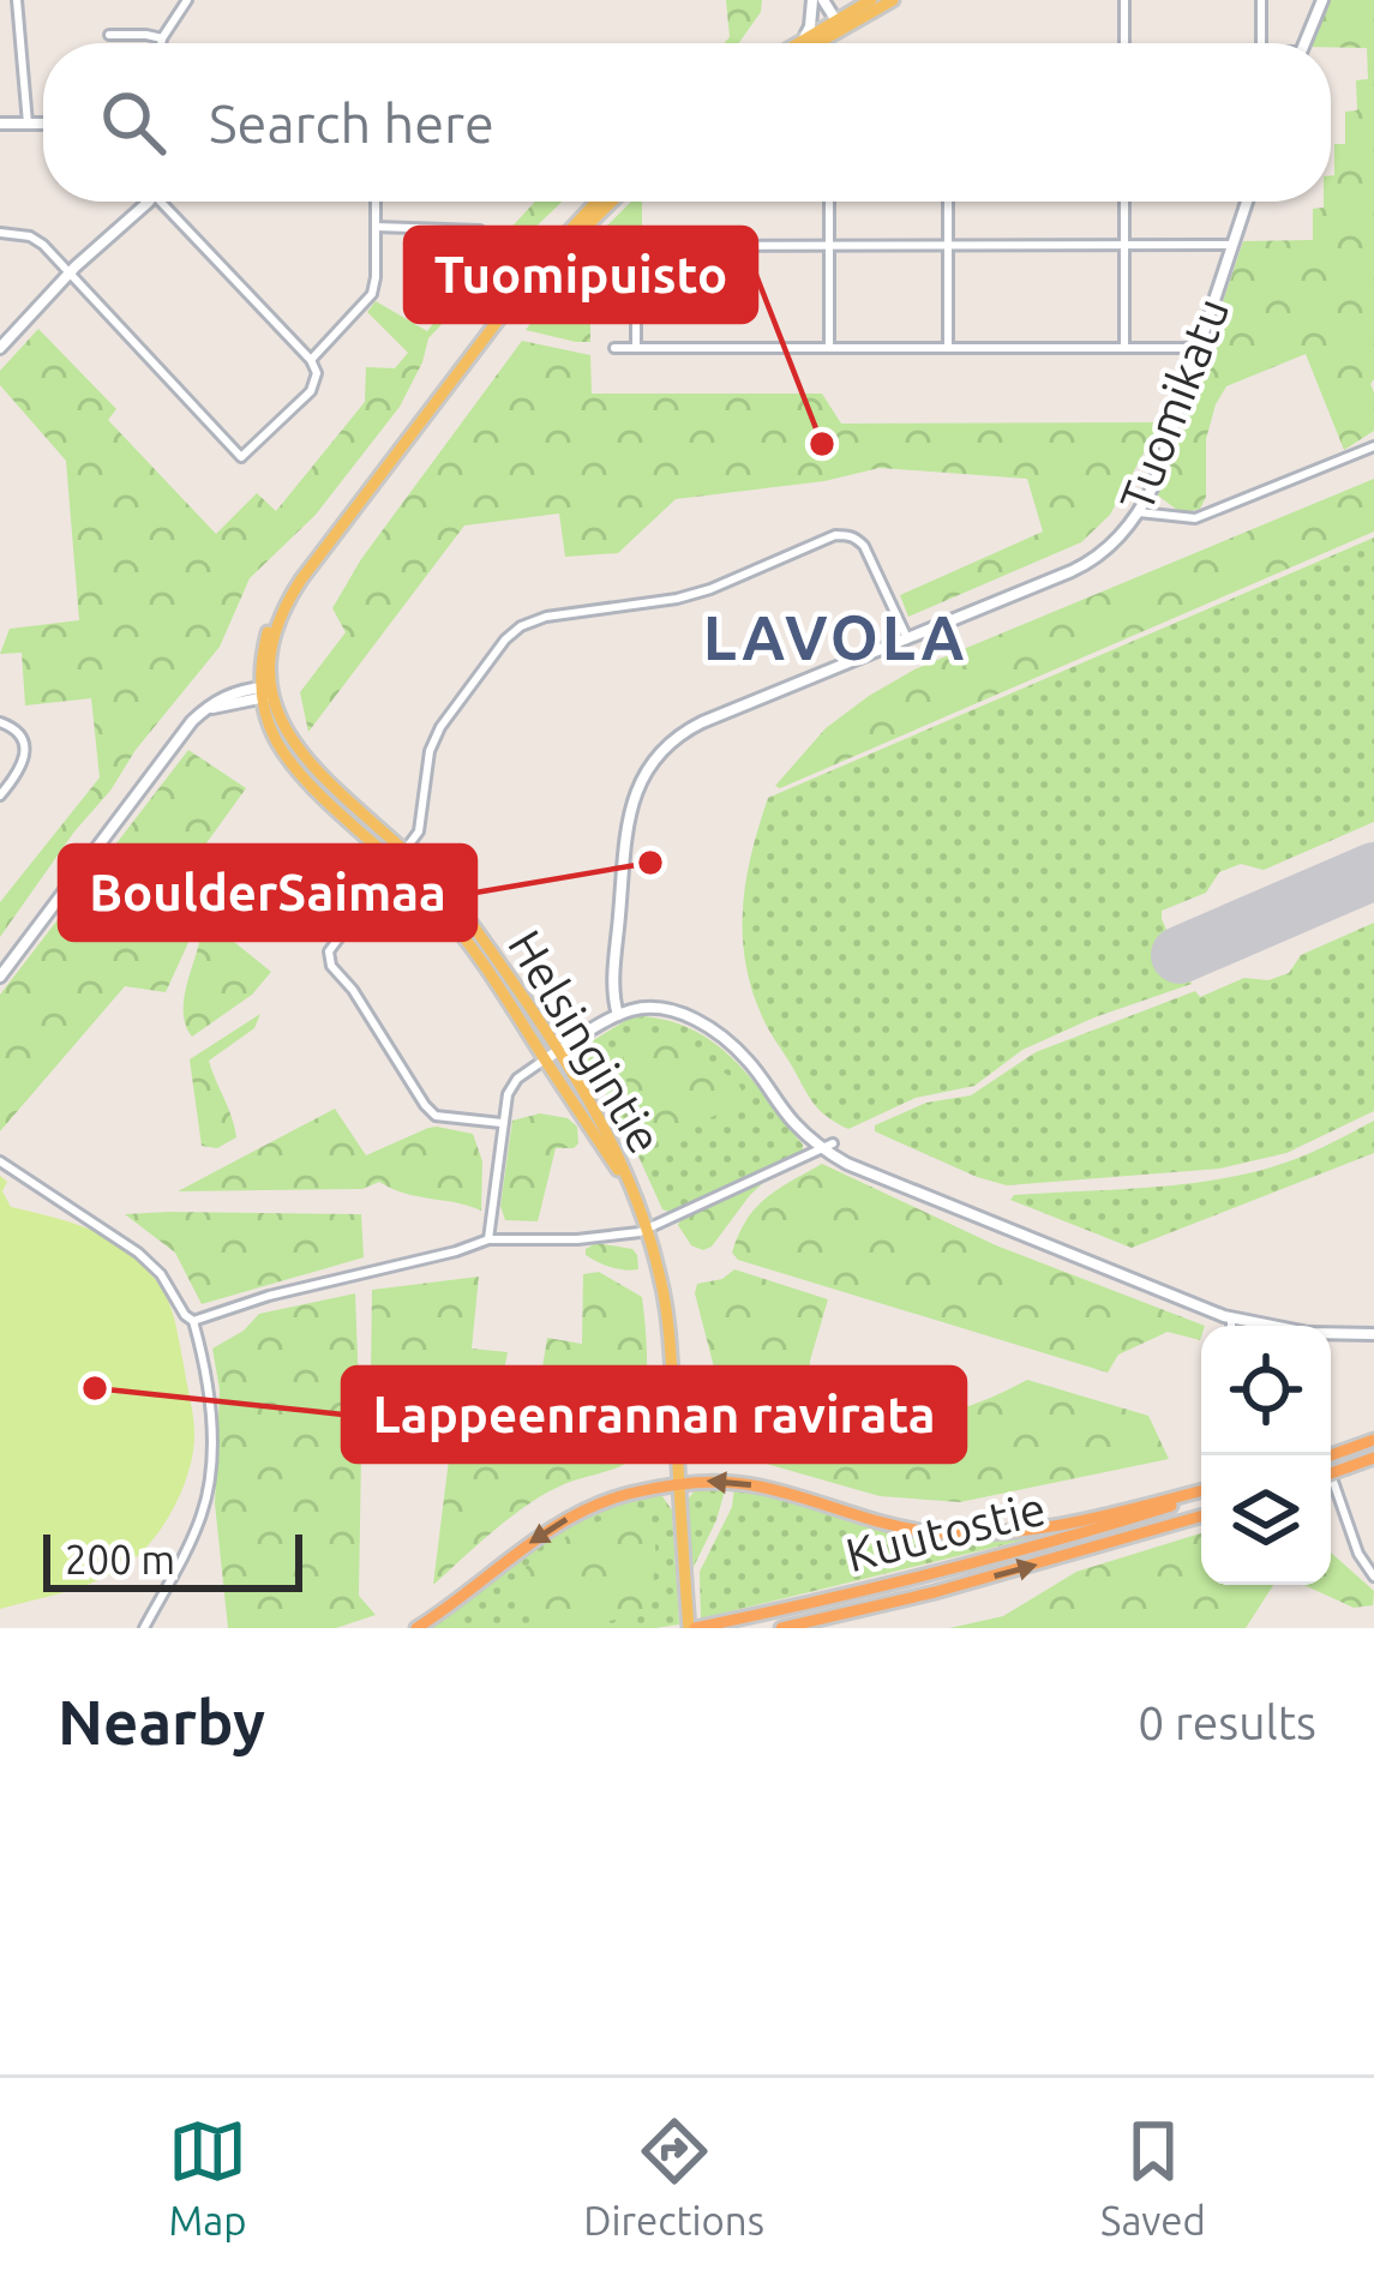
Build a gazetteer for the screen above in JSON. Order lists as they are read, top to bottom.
{
  "streets": {
    "highway": ["Kuutostie"],
    "main road": ["Helsingintie"],
    "street": ["Tuomikatu"]
  },
  "crossings": [
    ["Helsingintie", "Kuutostie"]
  ],
  "districts": ["LAVOLA"],
  "places": ["Tuomipuisto", "BoulderSaimaa", "Lappeenrannan ravirata"],
  "scale_bar": "200 m",
  "page": {
    "search": "Search here",
    "scale": "200 m",
    "heading": ["Nearby", "0 results"],
    "nav": ["Map", "Directions", "Saved"]
  }
}
